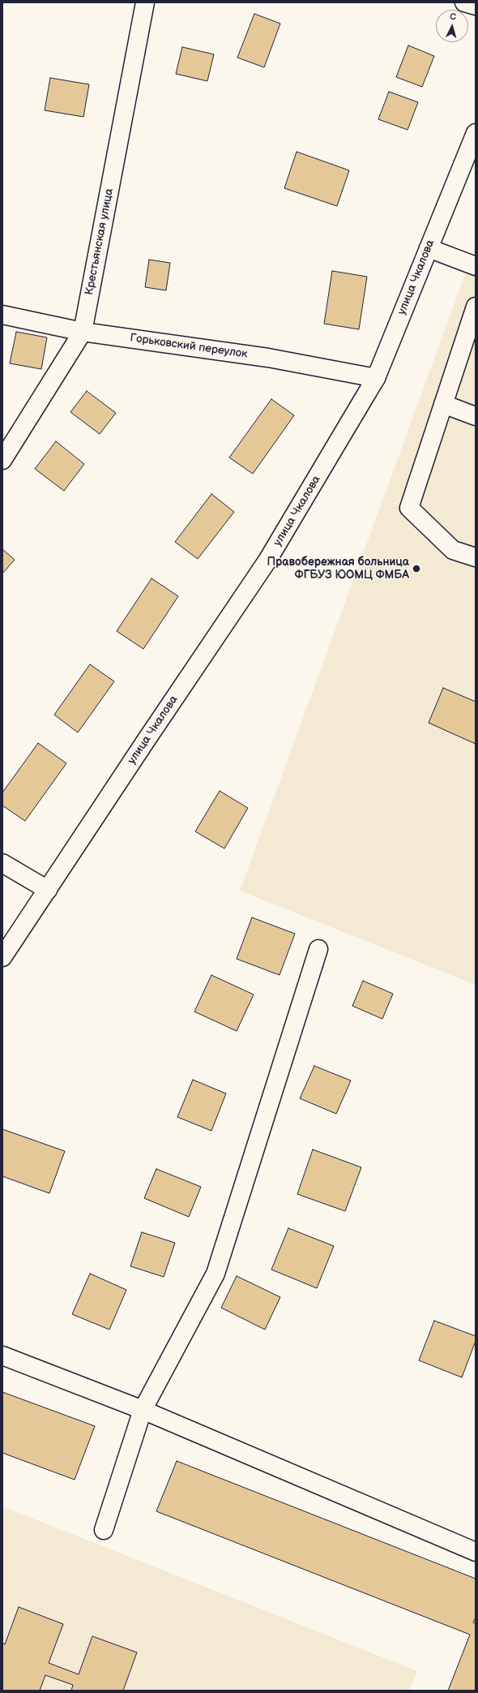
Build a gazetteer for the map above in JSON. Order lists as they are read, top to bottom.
{
  "streets": {
    "street": ["Крестьянская улица", "улица Чкалова", "Горьковский переулок"]
  },
  "crossings": [
    ["Крестьянская улица", "Горьковский переулок"],
    ["улица Чкалова", "Горьковский переулок"]
  ],
  "places": ["Правобережная больница ФГБУЗ ЮОМЦ ФМБА"],
  "north": "top"
}
